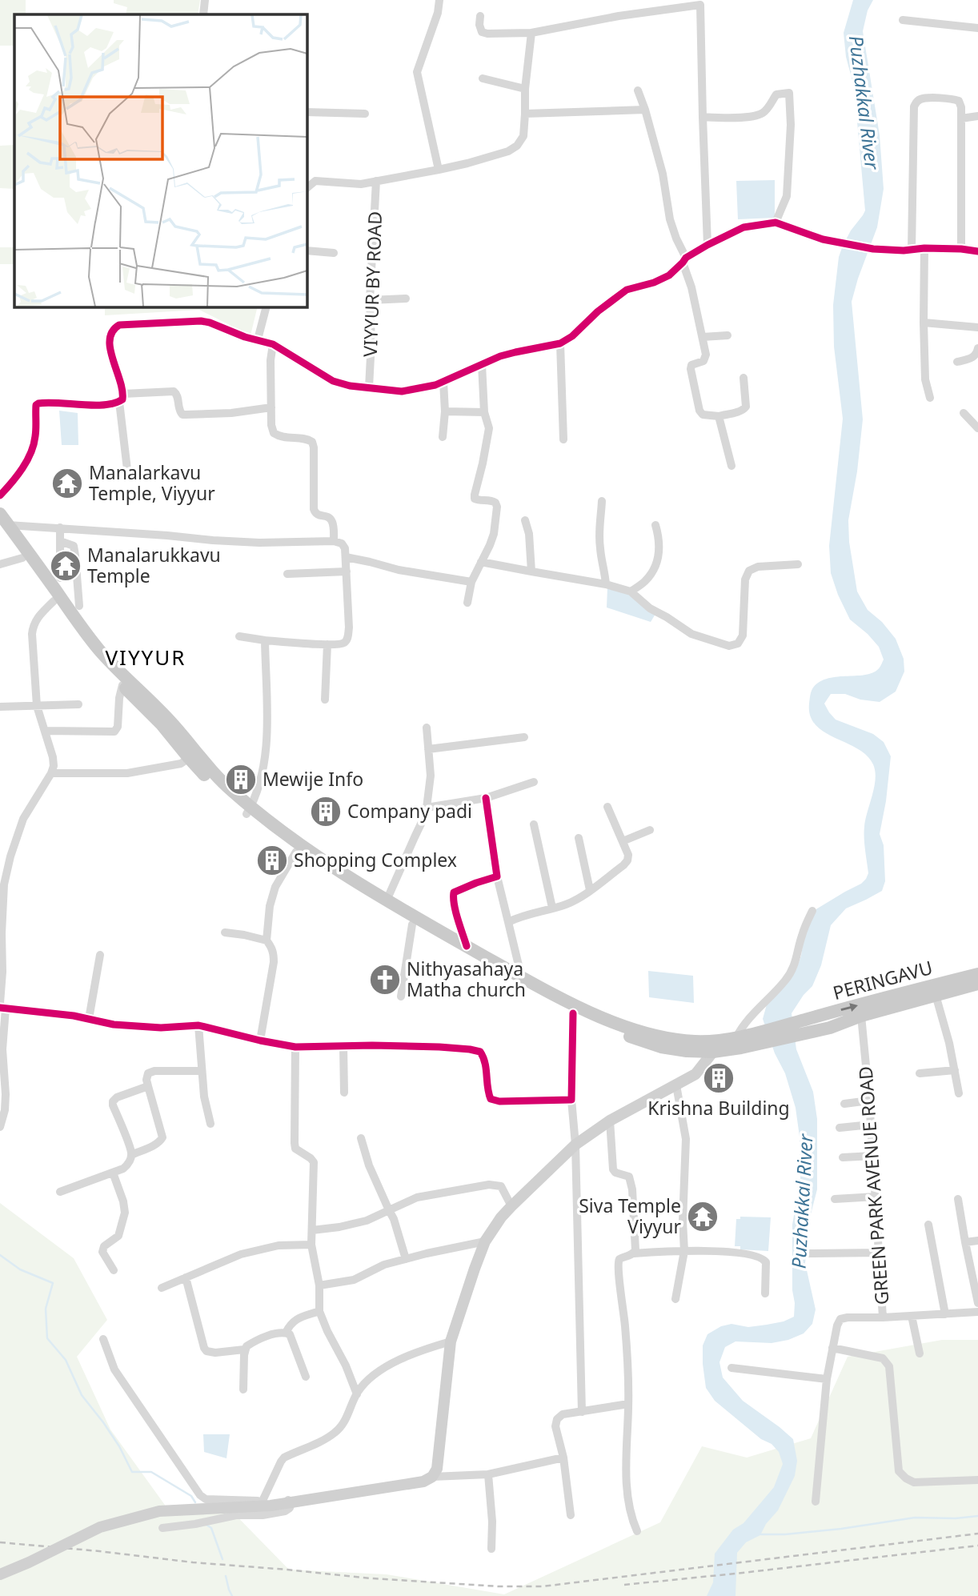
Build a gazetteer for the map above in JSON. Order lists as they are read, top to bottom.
{
  "streets": {
    "main road": ["PERINGAVU"],
    "street": ["VIYYUR BY ROAD", "GREEN PARK AVENUE ROAD"]
  },
  "districts": ["VIYYUR"],
  "water": ["Puzhakkal River"],
  "places": {
    "temple": ["Manalarkavu Temple, Viyyur", "Manalarukkavu Temple", "Siva Temple Viyyur"],
    "building": [
      "Mewije Info",
      "Company padi",
      "Shopping Complex",
      "Krishna Building"
    ],
    "church": ["Nithyasahaya Matha church"]
  }
}
